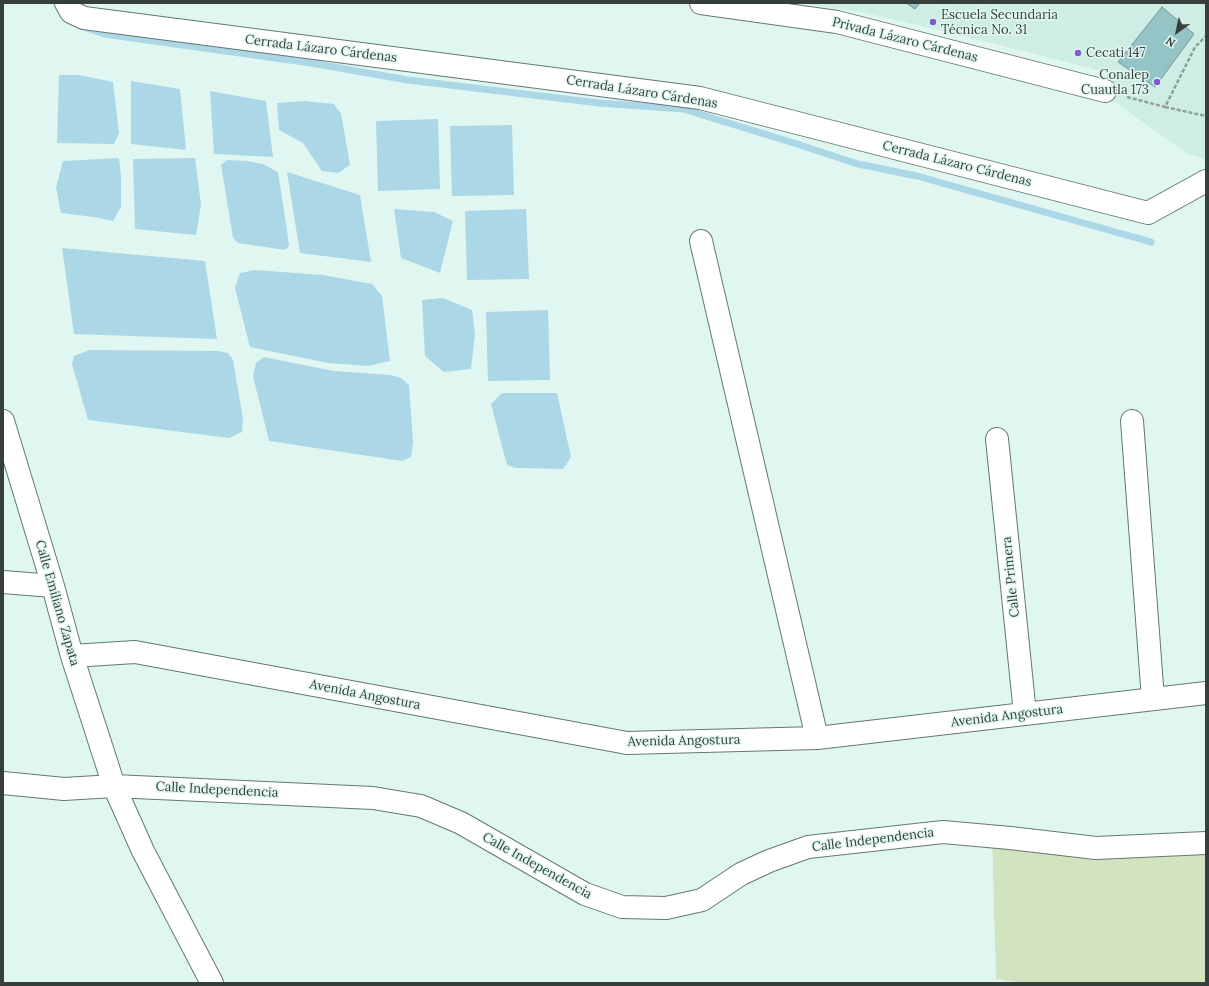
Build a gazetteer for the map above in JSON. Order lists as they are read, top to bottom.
{
  "streets": {
    "street": [
      "Privada Lázaro Cárdenas",
      "Cerrada Lázaro Cárdenas",
      "Calle Primera",
      "Calle Emiliano Zapata",
      "Avenida Angostura",
      "Calle Independencia"
    ]
  },
  "crossings": [
    ["Calle Primera", "Avenida Angostura"],
    ["Calle Emiliano Zapata", "Avenida Angostura"],
    ["Calle Emiliano Zapata", "Calle Independencia"]
  ],
  "places": ["Escuela Secundaria Técnica No. 31", "Cecati 147", "Conalep Cuautla 173"],
  "north": "bottom left"
}
